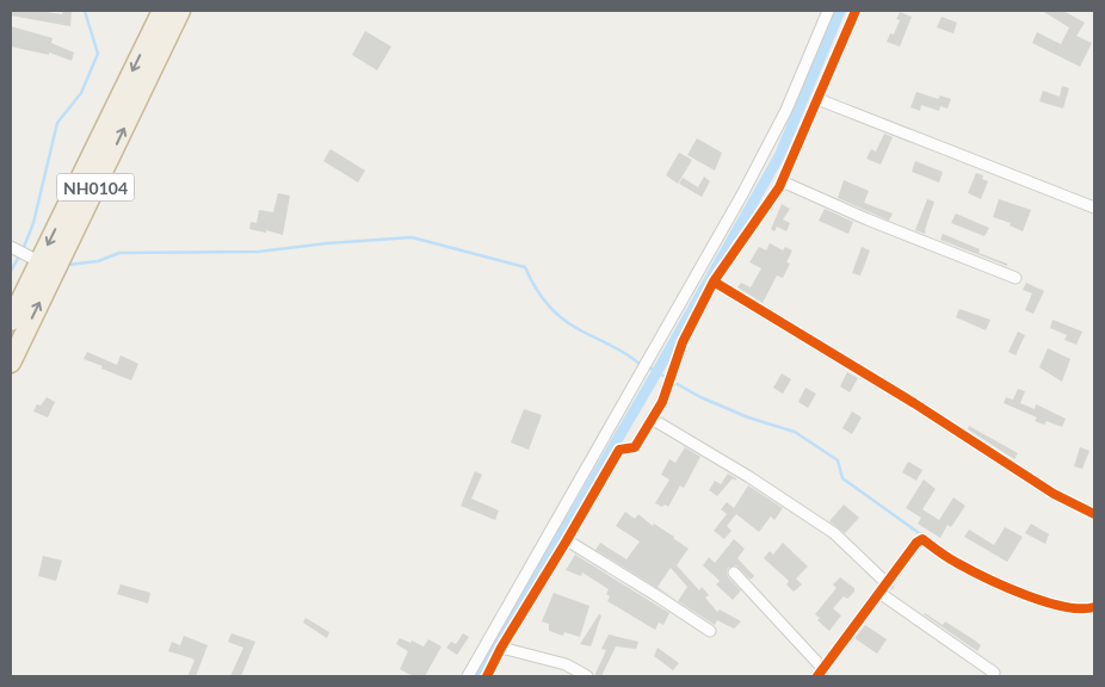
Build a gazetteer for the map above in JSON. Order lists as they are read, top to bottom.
{
  "streets": {
    "highway": ["NH0104"]
  }
}
